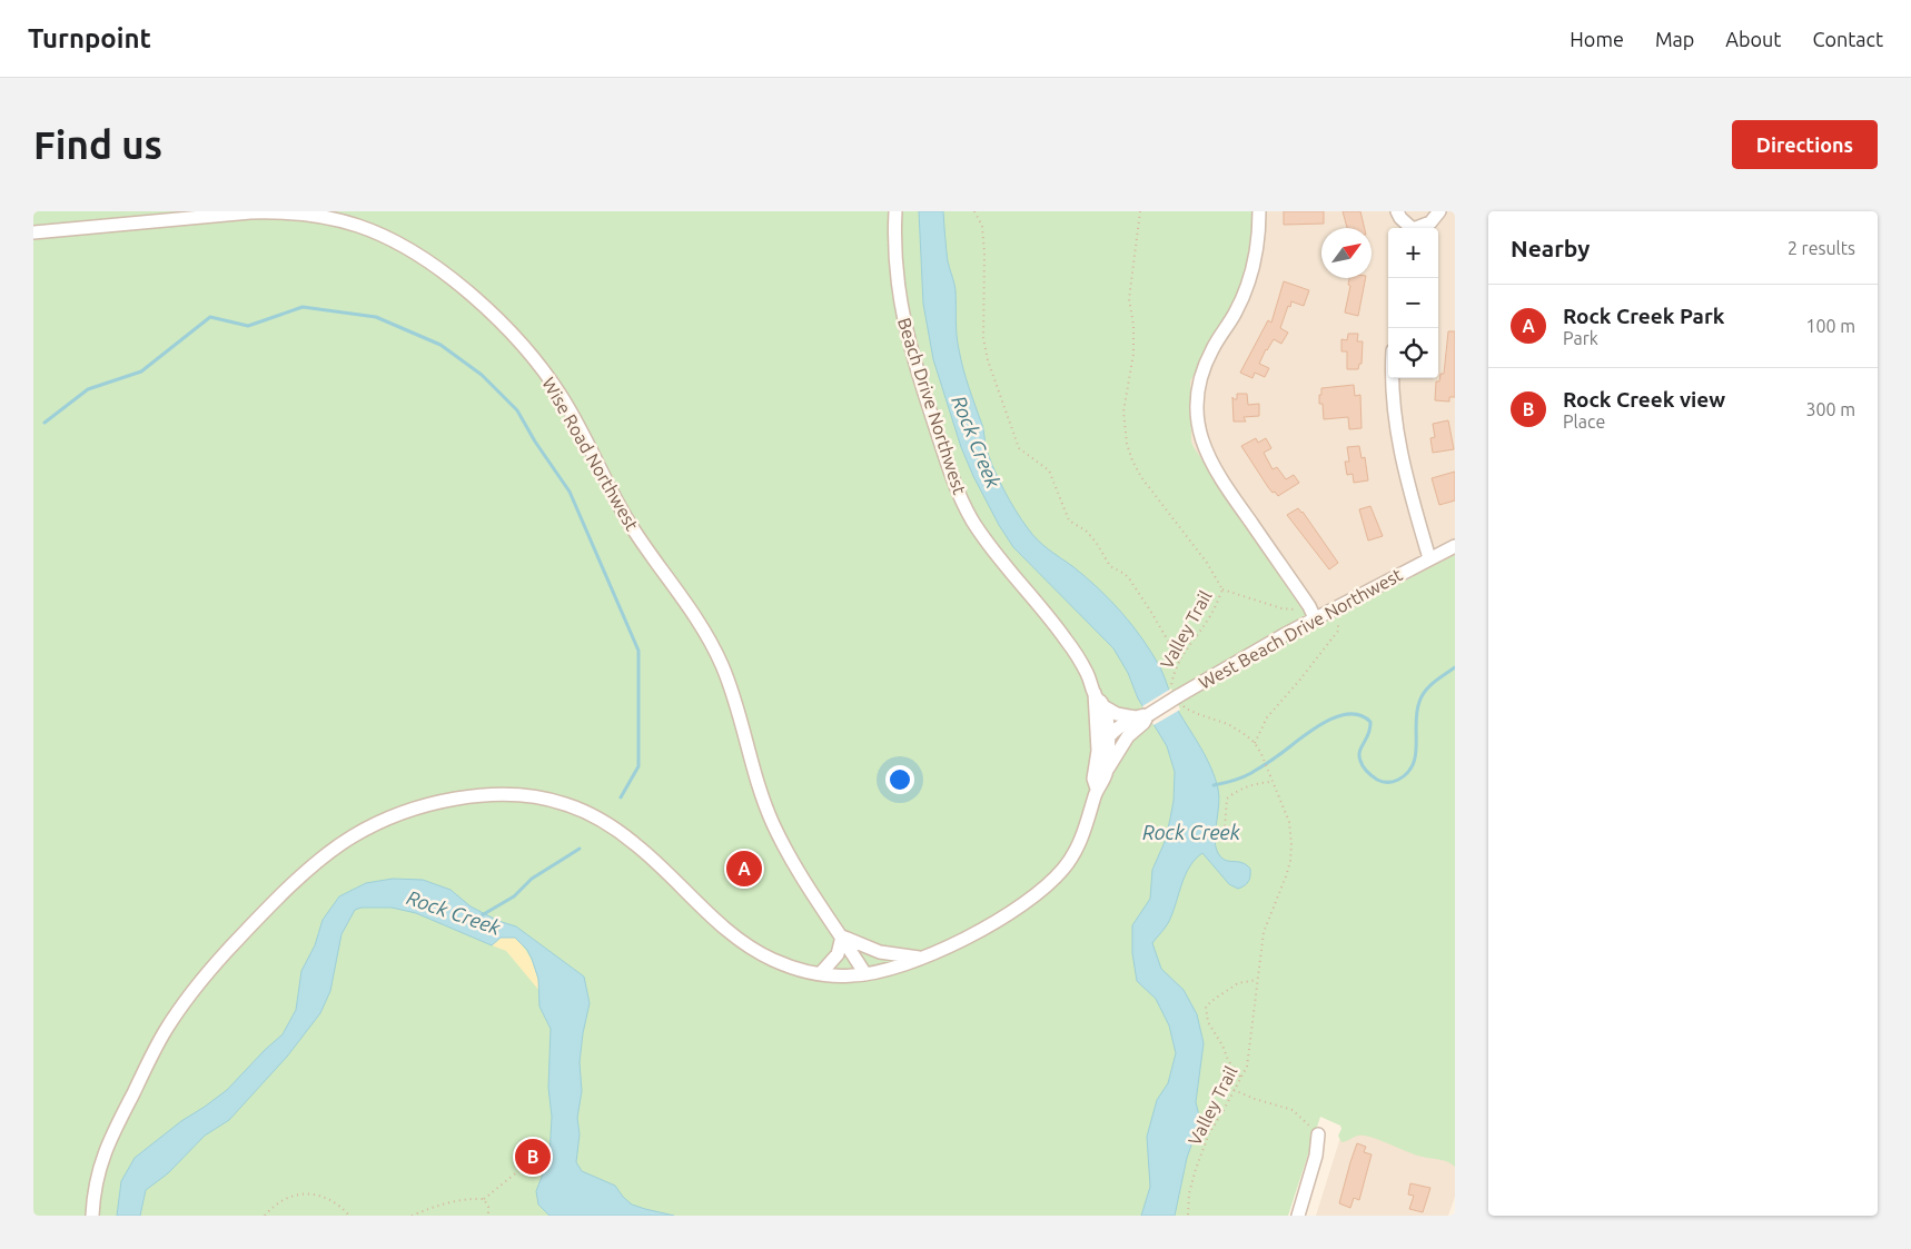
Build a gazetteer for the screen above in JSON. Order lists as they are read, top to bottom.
{
  "streets": {
    "street": ["Beach Drive Northwest", "Wise Road Northwest", "West Beach Drive Northwest"],
    "path": ["Valley Trail"]
  },
  "crossings": [
    ["Beach Drive Northwest", "Wise Road Northwest"],
    ["Beach Drive Northwest", "West Beach Drive Northwest"],
    ["West Beach Drive Northwest", "Valley Trail"]
  ],
  "water": ["Rock Creek"],
  "north": "top right",
  "page": {
    "header": "Turnpoint",
    "nav": [
      "Home",
      "Map",
      "About",
      "Contact"
    ],
    "buttons": "Directions",
    "title": "Find us",
    "heading": ["Nearby", "2 results"],
    "map_buttons": ["+", "−"],
    "list": [
      {
        "mark": "A",
        "name": "Rock Creek Park",
        "note": "Park",
        "value": "100 m"
      },
      {
        "mark": "B",
        "name": "Rock Creek view",
        "note": "Place",
        "value": "300 m"
      }
    ],
    "pins": ["A", "B"]
  }
}
